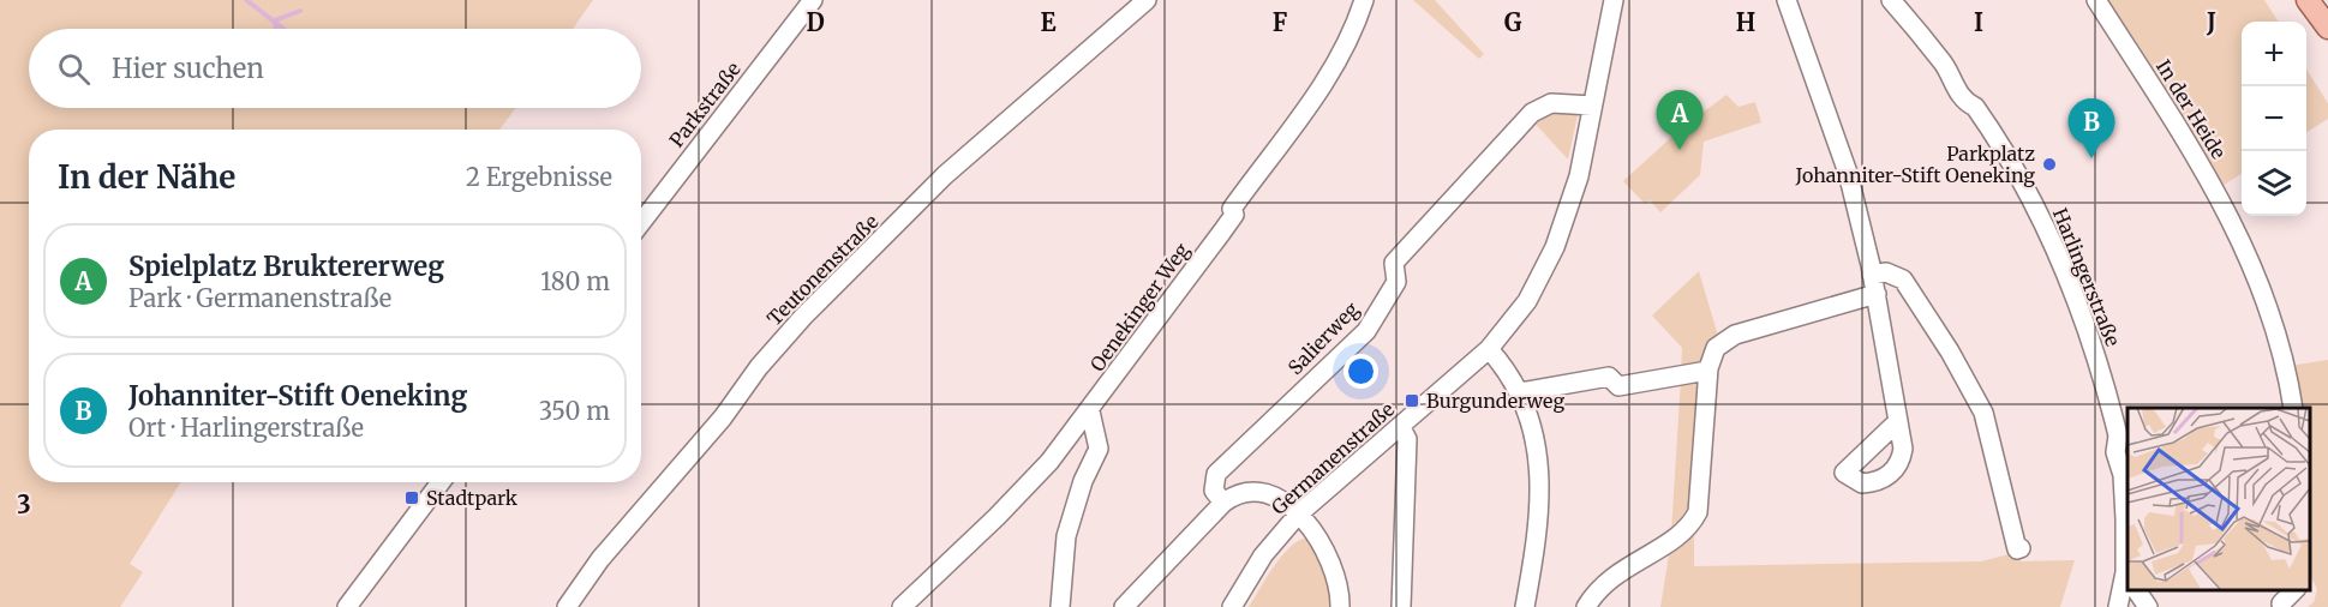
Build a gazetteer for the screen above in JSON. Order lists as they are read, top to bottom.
{
  "streets": {
    "street": [
      "Parkstraße",
      "In der Heide",
      "Teutonenstraße",
      "Harlingerstraße",
      "Oenekinger Weg",
      "Salierweg",
      "Germanenstraße"
    ]
  },
  "crossings": [
    ["Salierweg", "Germanenstraße"]
  ],
  "places": {
    "other": ["Parkplatz Johanniter-Stift Oeneking"],
    "transit": ["Burgunderweg", "Stadtpark"]
  },
  "page": {
    "map_buttons": ["+", "−"],
    "search": "Hier suchen",
    "pins": ["A", "B"],
    "heading": ["In der Nähe", "2 Ergebnisse"],
    "list": [
      {
        "mark": "A",
        "name": "Spielplatz Bruktererweg",
        "note": "Park · Germanenstraße",
        "value": "180 m"
      },
      {
        "mark": "B",
        "name": "Johanniter-Stift Oeneking",
        "note": "Ort · Harlingerstraße",
        "value": "350 m"
      }
    ]
  },
  "grid": {
    "columns": [
      "D",
      "E",
      "F",
      "G",
      "H",
      "I",
      "J"
    ],
    "rows": ["3"]
  }
}
